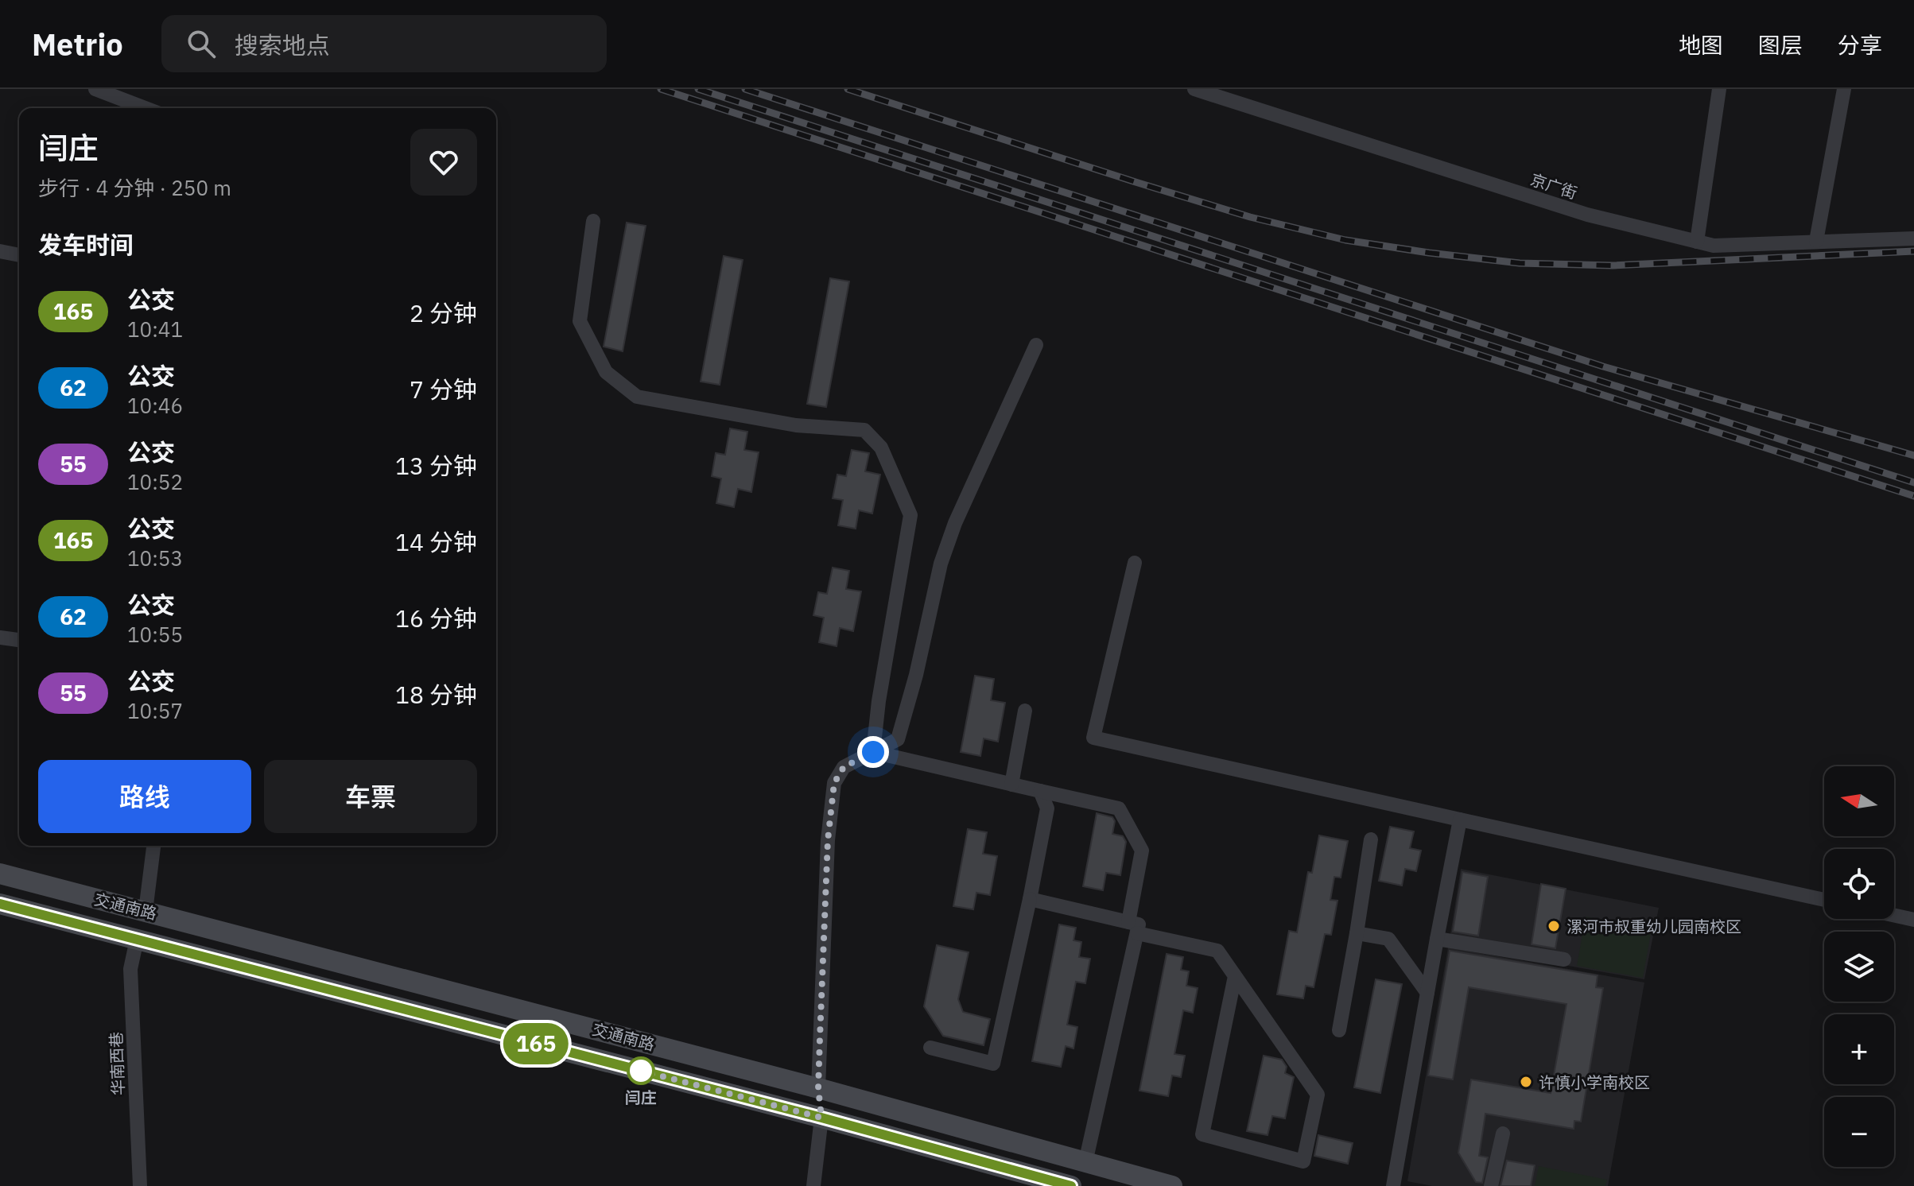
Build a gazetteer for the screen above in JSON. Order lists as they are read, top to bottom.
{
  "streets": {
    "main road": ["交通南路"],
    "street": ["京广街", "华南西巷"]
  },
  "crossings": [
    ["交通南路", "华南西巷"]
  ],
  "places": ["漯河市叔重幼儿园南校区", "闫庄", "许慎小学南校区"],
  "lines": ["bus line 165"],
  "north": "left",
  "page": {
    "header": "Metrio",
    "search": "搜索地点",
    "nav": ["地图", "图层", "分享"],
    "on_map": "165",
    "heading": [
      ["闫庄", "步行 · 4 分钟 · 250 m"],
      "发车时间"
    ],
    "list": [
      {
        "mark": "165",
        "name": "公交",
        "note": "10:41",
        "value": "2 分钟"
      },
      {
        "mark": "62",
        "name": "公交",
        "note": "10:46",
        "value": "7 分钟"
      },
      {
        "mark": "55",
        "name": "公交",
        "note": "10:52",
        "value": "13 分钟"
      },
      {
        "mark": "165",
        "name": "公交",
        "note": "10:53",
        "value": "14 分钟"
      },
      {
        "mark": "62",
        "name": "公交",
        "note": "10:55",
        "value": "16 分钟"
      },
      {
        "mark": "55",
        "name": "公交",
        "note": "10:57",
        "value": "18 分钟"
      }
    ],
    "buttons": ["路线", "车票"],
    "map_buttons": ["+", "−"]
  }
}
